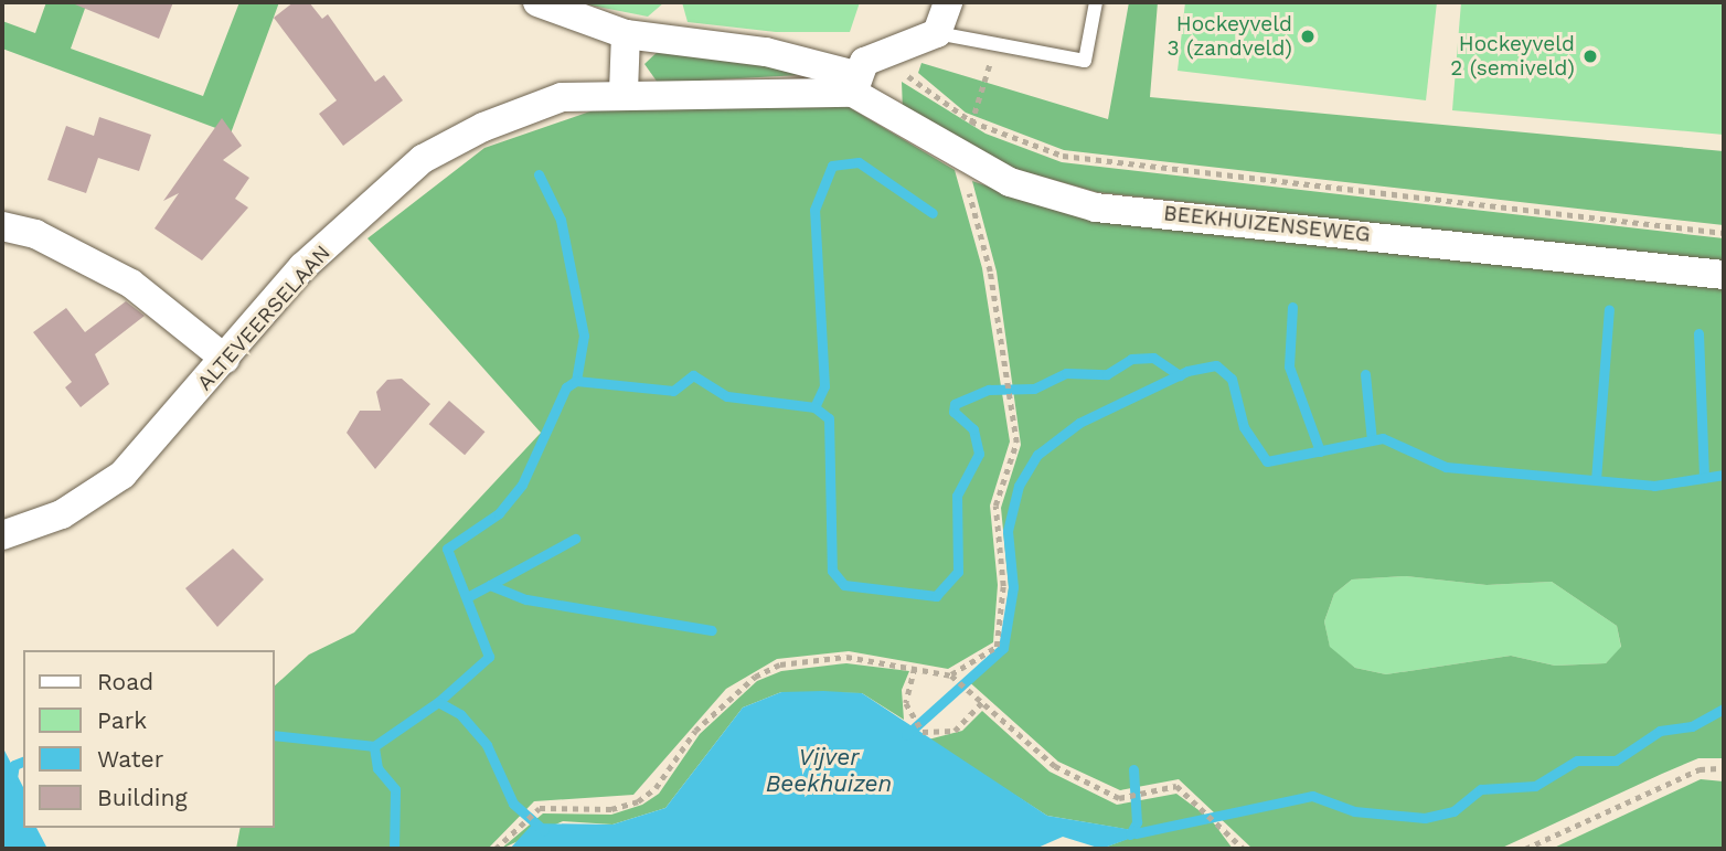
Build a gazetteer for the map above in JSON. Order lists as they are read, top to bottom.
{
  "streets": {
    "street": ["BEEKHUIZENSEWEG", "ALTEVEERSELAAN"]
  },
  "crossings": [
    ["BEEKHUIZENSEWEG", "ALTEVEERSELAAN"]
  ],
  "water": ["Vijver Beekhuizen"],
  "places": ["Hockeyveld 3 (zandveld)", "Hockeyveld 2 (semiveld)"],
  "legend": [
    "Road",
    "Park",
    "Water",
    "Building"
  ]
}
